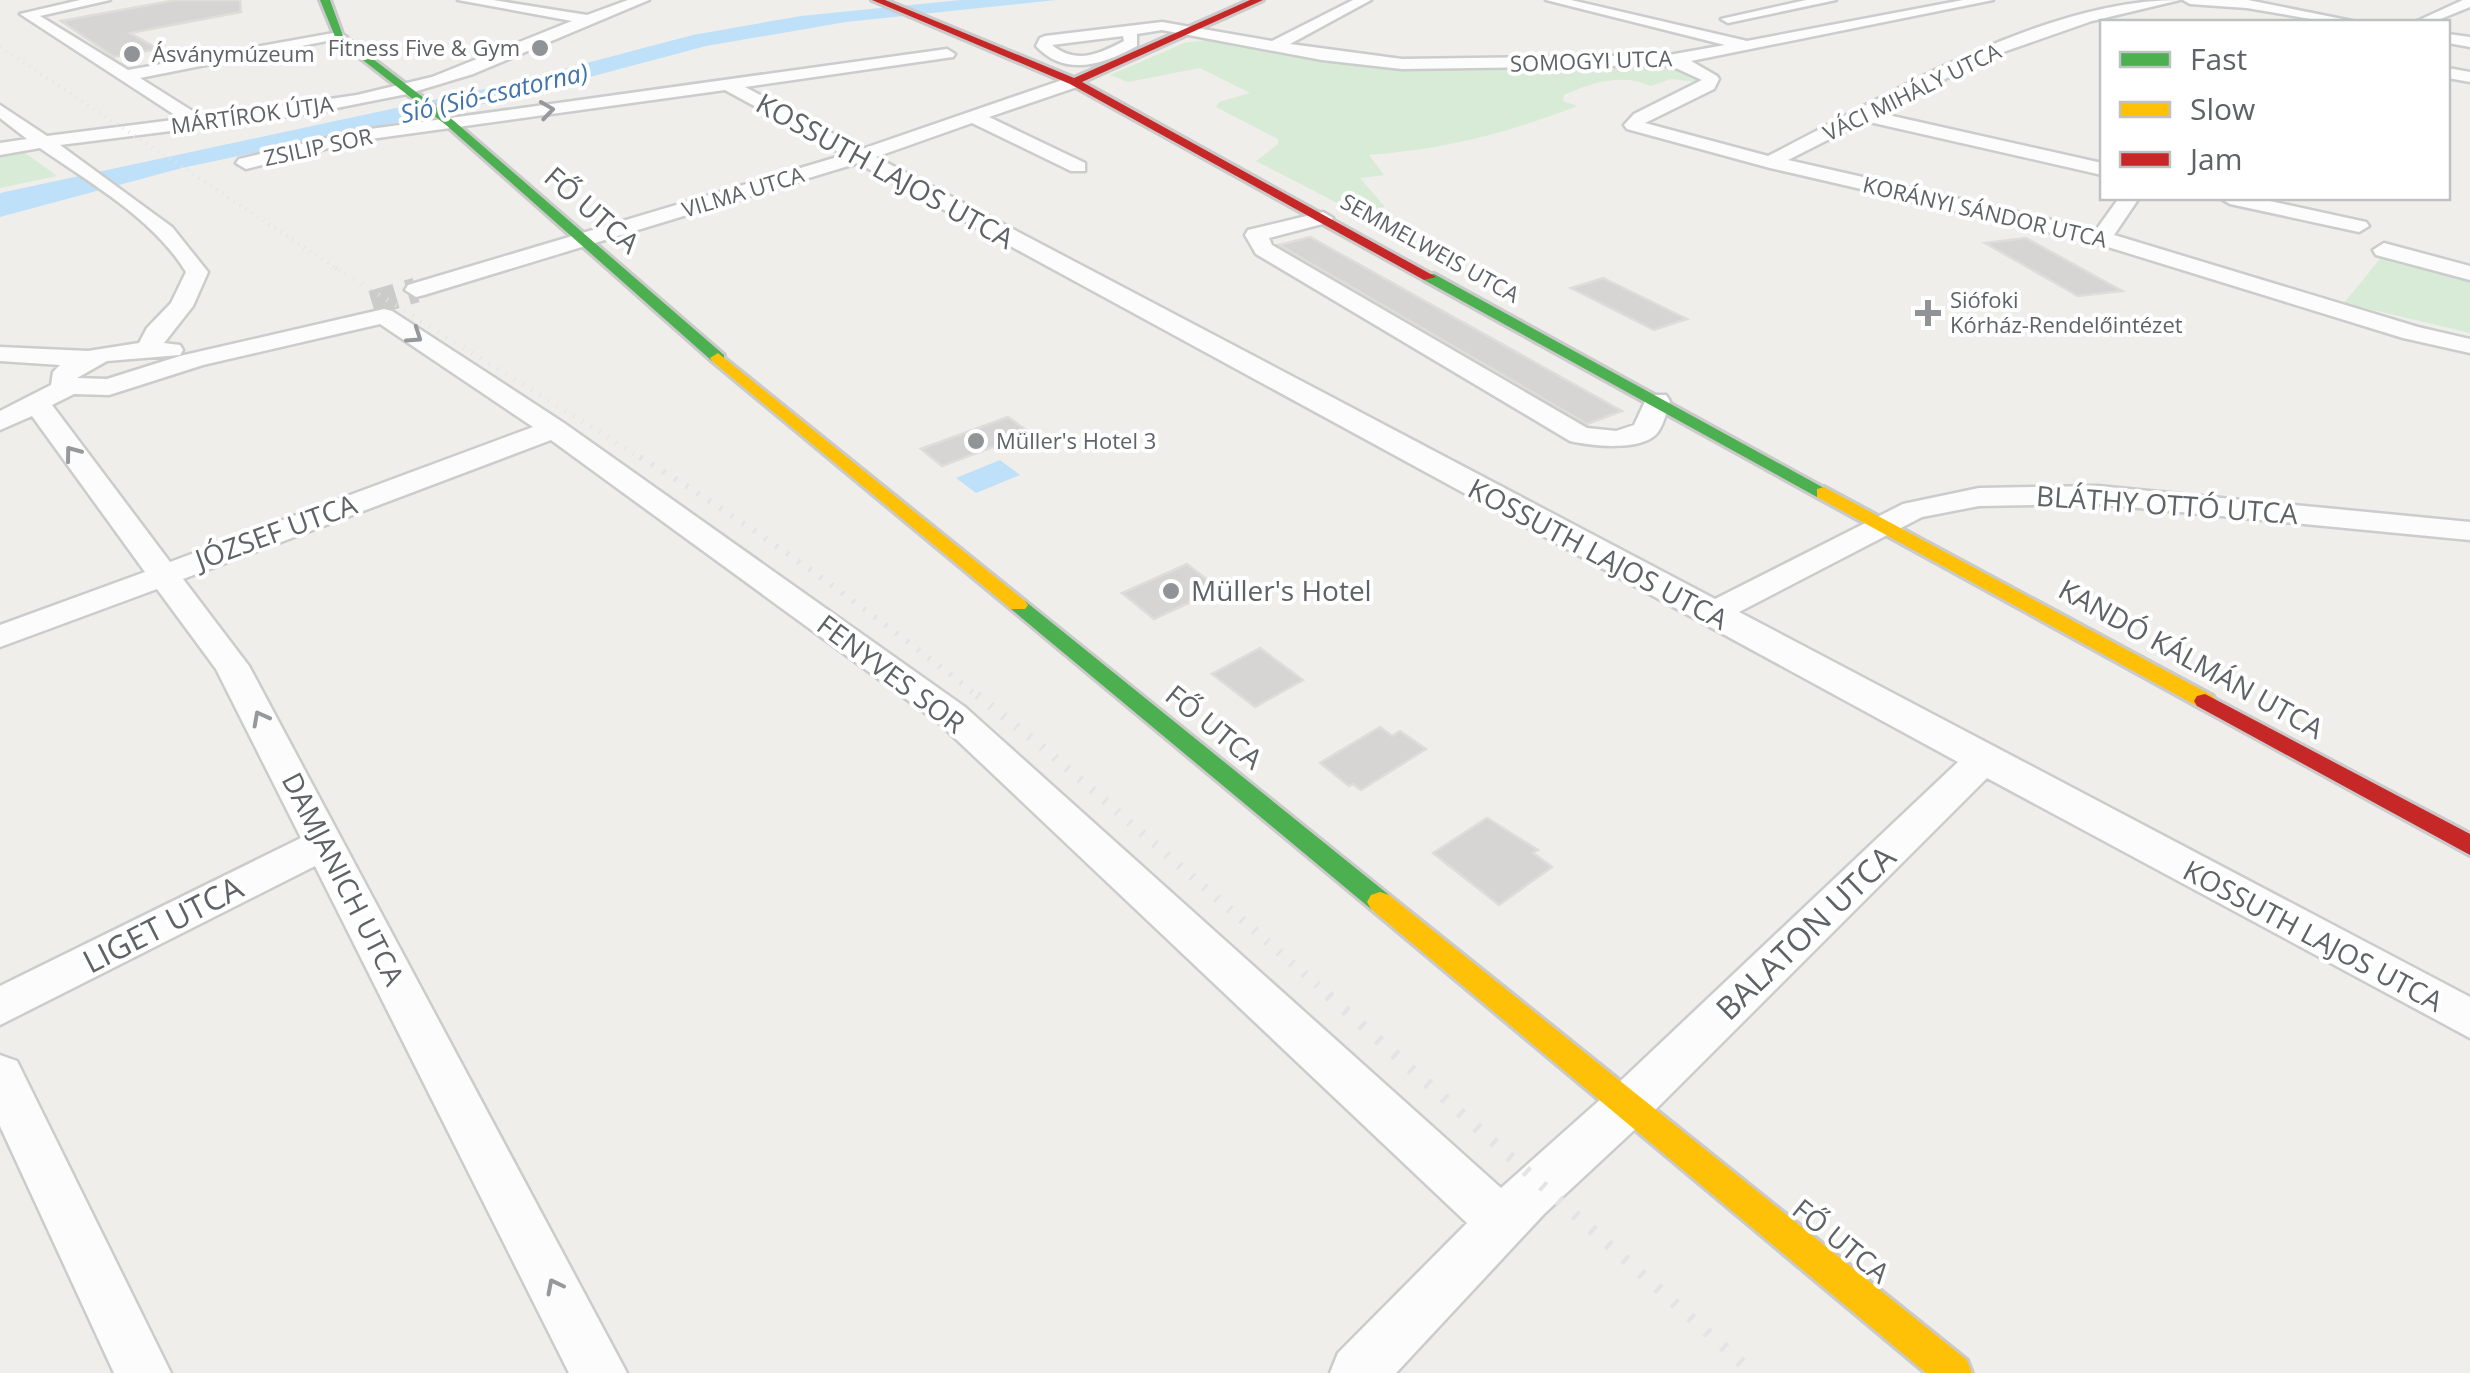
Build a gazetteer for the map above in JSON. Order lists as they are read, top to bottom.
{
  "streets": {
    "main road": ["FŐ UTCA", "SEMMELWEIS UTCA", "KANDÓ KÁLMÁN UTCA"],
    "street": [
      "SOMOGYI UTCA",
      "VÁCI MIHÁLY UTCA",
      "MÁRTÍROK ÚTJA",
      "ZSILIP SOR",
      "KOSSUTH LAJOS UTCA",
      "VILMA UTCA",
      "KORÁNYI SÁNDOR UTCA",
      "BLÁTHY OTTÓ UTCA",
      "JÓZSEF UTCA",
      "FENYVES SOR",
      "DAMJANICH UTCA",
      "LIGET UTCA",
      "BALATON UTCA"
    ]
  },
  "crossings": [
    ["SOMOGYI UTCA", "KORÁNYI SÁNDOR UTCA"],
    ["VÁCI MIHÁLY UTCA", "KORÁNYI SÁNDOR UTCA"],
    ["MÁRTÍROK ÚTJA", "FŐ UTCA"],
    ["ZSILIP SOR", "KOSSUTH LAJOS UTCA"],
    ["ZSILIP SOR", "FŐ UTCA"],
    ["KOSSUTH LAJOS UTCA", "VILMA UTCA"],
    ["KOSSUTH LAJOS UTCA", "BLÁTHY OTTÓ UTCA"],
    ["KOSSUTH LAJOS UTCA", "BALATON UTCA"],
    ["VILMA UTCA", "FŐ UTCA"],
    ["VILMA UTCA", "SEMMELWEIS UTCA"],
    ["FŐ UTCA", "BALATON UTCA"],
    ["SEMMELWEIS UTCA", "BLÁTHY OTTÓ UTCA"],
    ["SEMMELWEIS UTCA", "KANDÓ KÁLMÁN UTCA"],
    ["BLÁTHY OTTÓ UTCA", "KANDÓ KÁLMÁN UTCA"],
    ["JÓZSEF UTCA", "FENYVES SOR"],
    ["JÓZSEF UTCA", "DAMJANICH UTCA"],
    ["FENYVES SOR", "BALATON UTCA"],
    ["DAMJANICH UTCA", "LIGET UTCA"]
  ],
  "one_way": ["DAMJANICH UTCA"],
  "water": ["Sió (Sió-csatorna)"],
  "places": {
    "other": [
      "Fitness Five & Gym",
      "Ásványmúzeum",
      "Müller's Hotel 3",
      "Müller's Hotel"
    ],
    "health": ["Siófoki Kórház-Rendelőintézet"]
  },
  "legend": ["Fast", "Slow", "Jam"]
}
